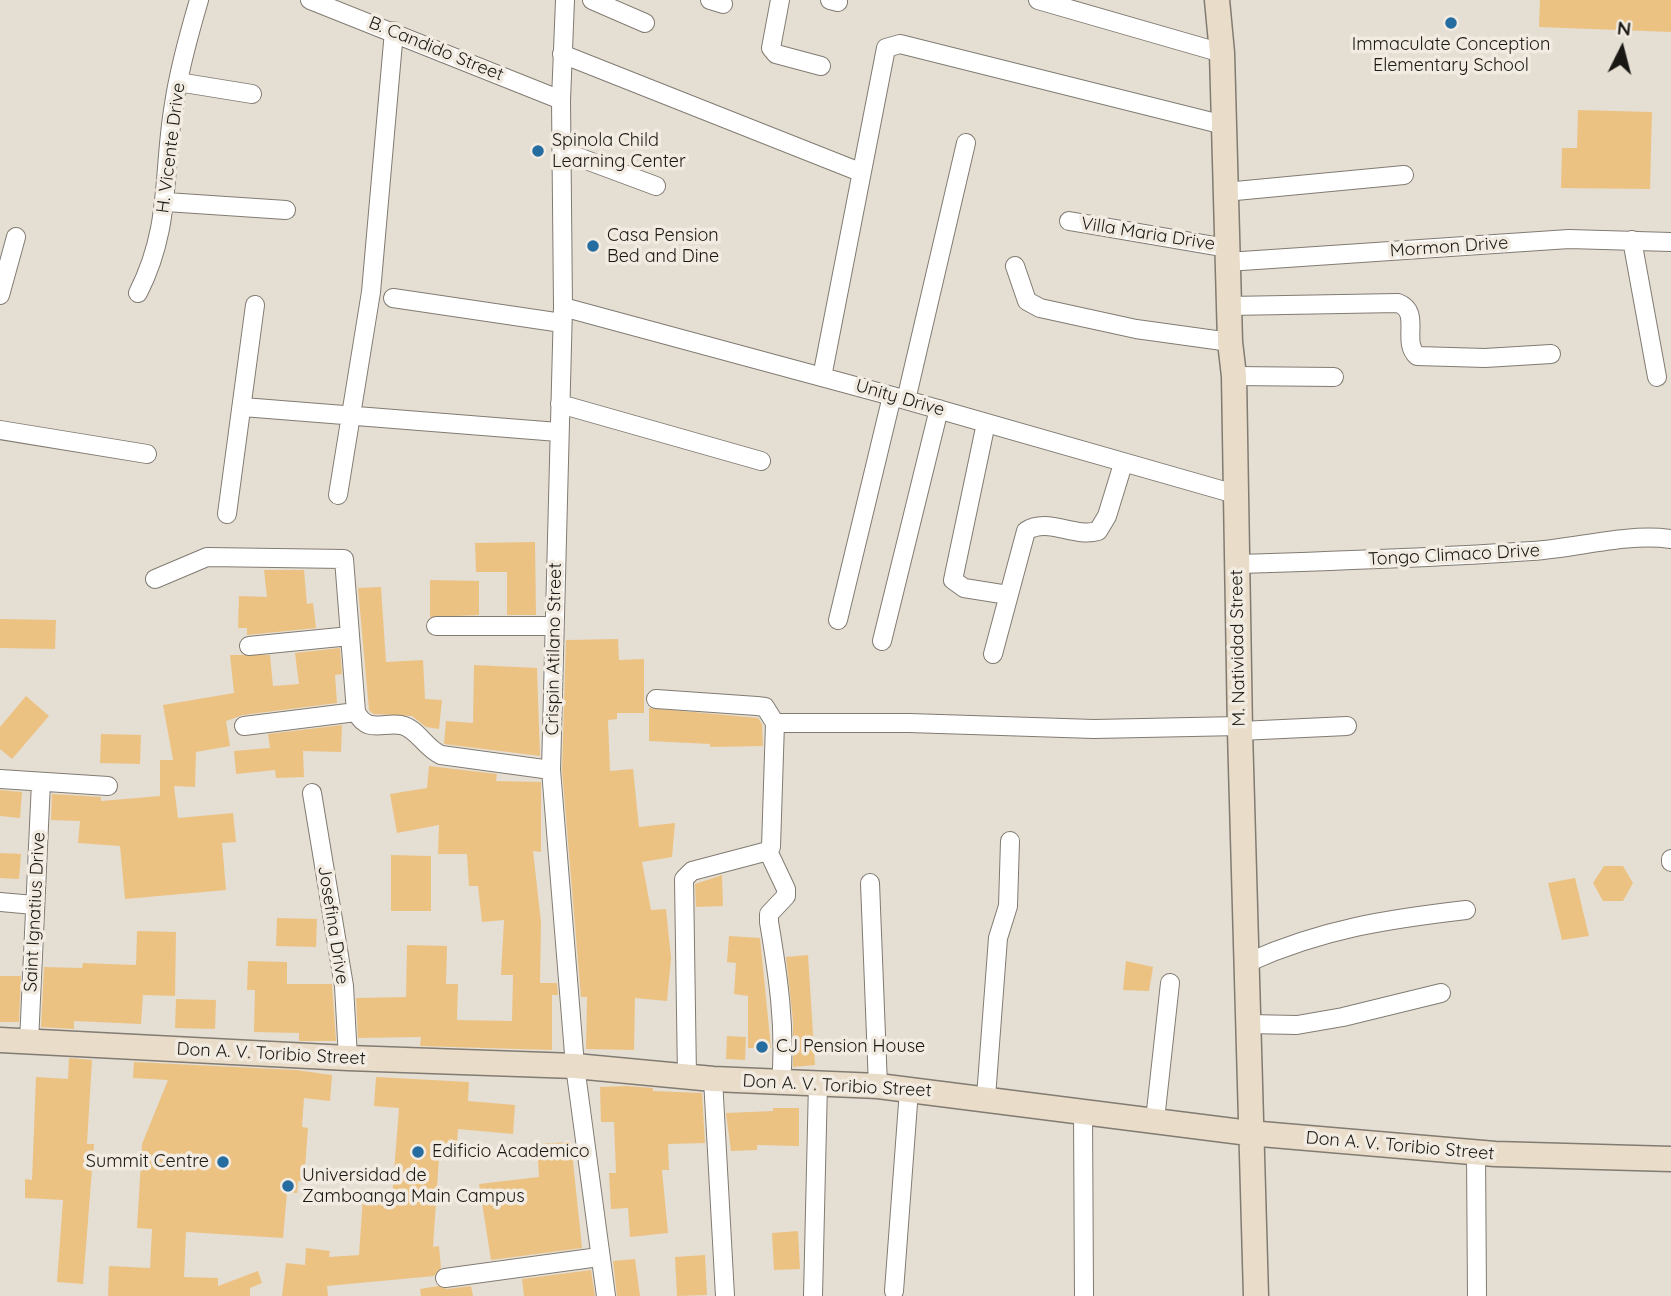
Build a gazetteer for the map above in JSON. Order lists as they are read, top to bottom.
{
  "streets": {
    "street": [
      "B. Candido Street",
      "H. Vicente Drive",
      "Villa Maria Drive",
      "Mormon Drive",
      "Unity Drive",
      "Tongo Climaco Drive",
      "M. Natividad Street",
      "Crispin Atilano Street",
      "Saint Ignatius Drive",
      "Josefina Drive",
      "Don A. V. Toribio Street"
    ]
  },
  "crossings": [
    ["B. Candido Street", "Crispin Atilano Street"],
    ["Villa Maria Drive", "Mormon Drive"],
    ["Villa Maria Drive", "M. Natividad Street"],
    ["Mormon Drive", "M. Natividad Street"],
    ["Unity Drive", "M. Natividad Street"],
    ["Unity Drive", "Crispin Atilano Street"],
    ["Tongo Climaco Drive", "M. Natividad Street"],
    ["M. Natividad Street", "Don A. V. Toribio Street"],
    ["Crispin Atilano Street", "Don A. V. Toribio Street"],
    ["Saint Ignatius Drive", "Don A. V. Toribio Street"],
    ["Josefina Drive", "Don A. V. Toribio Street"]
  ],
  "places": [
    "Immaculate Conception Elementary School",
    "Spinola Child Learning Center",
    "Casa Pension Bed and Dine",
    "CJ Pension House",
    "Edificio Academico",
    "Summit Centre",
    "Universidad de Zamboanga Main Campus"
  ],
  "north": "top"
}
